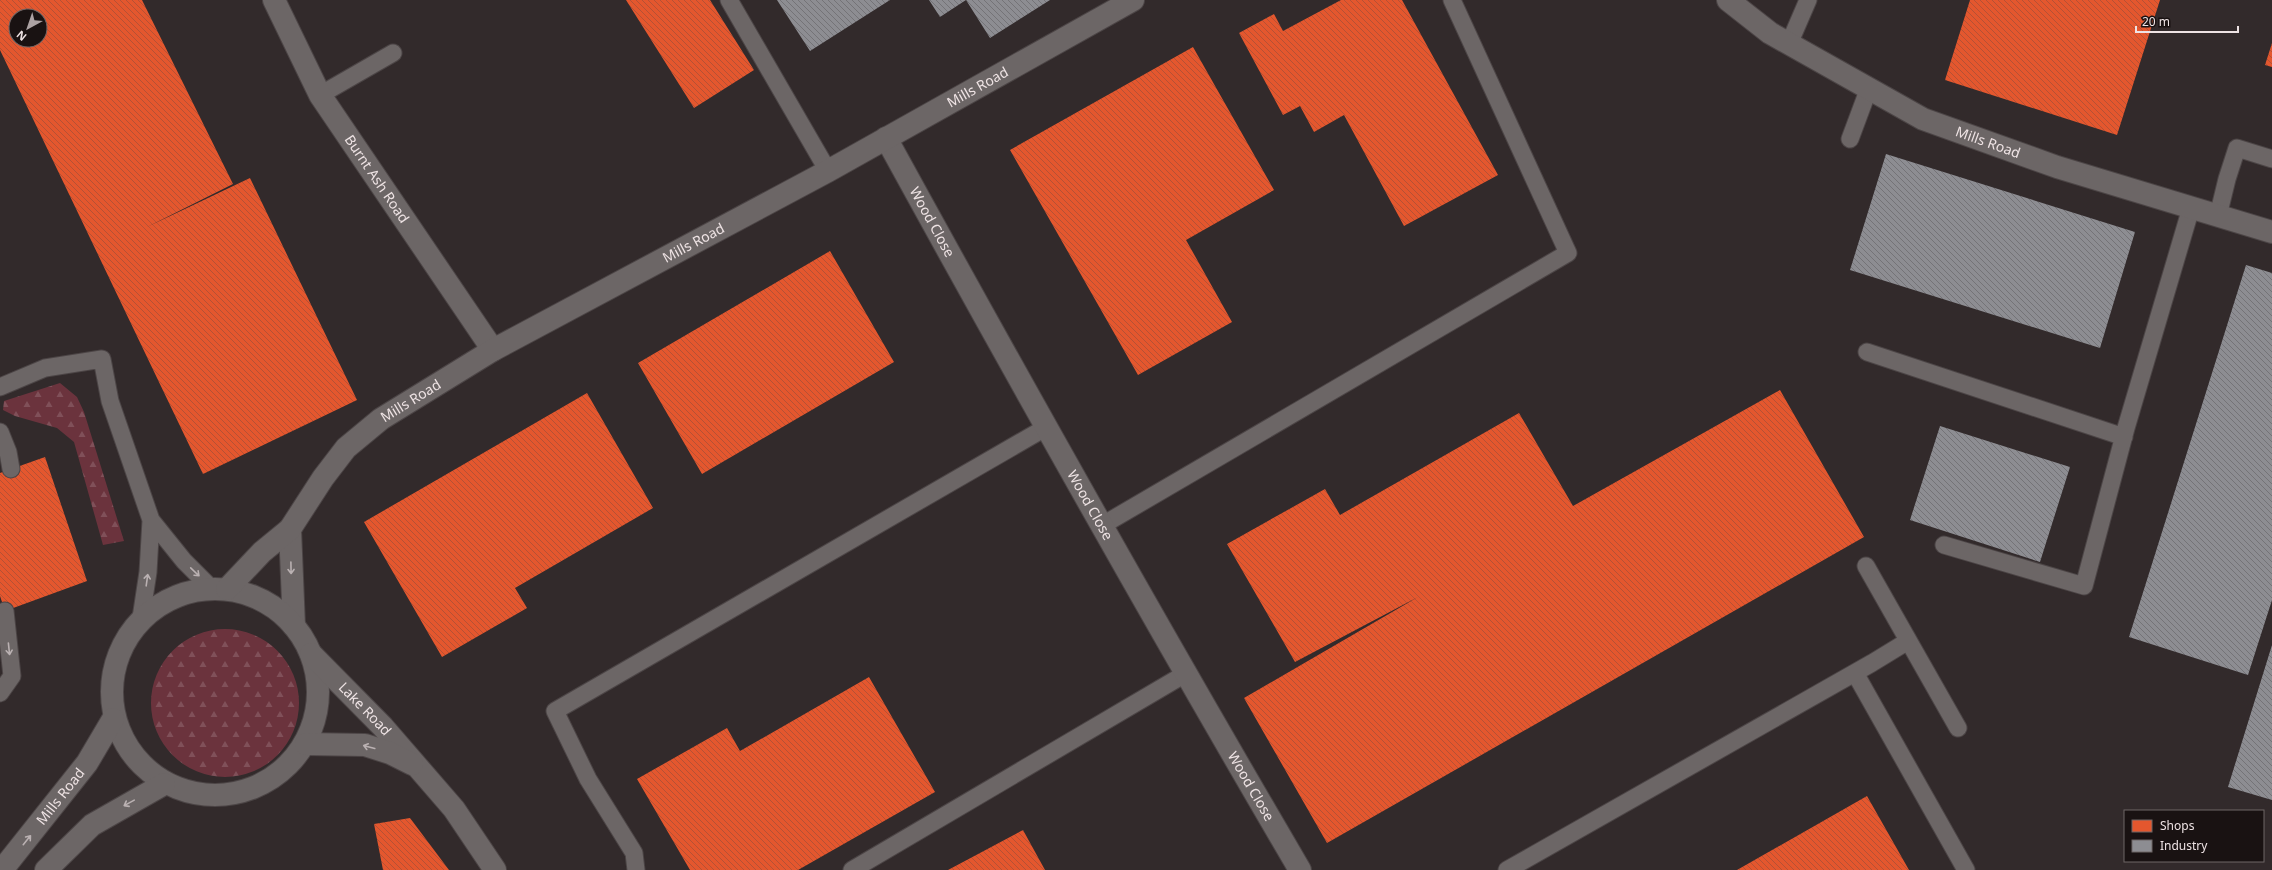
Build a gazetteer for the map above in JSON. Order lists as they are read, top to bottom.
{
  "streets": {
    "street": [
      "Mills Road",
      "Burnt Ash Road",
      "Wood Close",
      "Lake Road"
    ]
  },
  "crossings": [
    ["Mills Road", "Burnt Ash Road"],
    ["Mills Road", "Wood Close"]
  ],
  "legend": ["Shops", "Industry"],
  "scale_bar": "20 m",
  "north": "bottom left"
}
